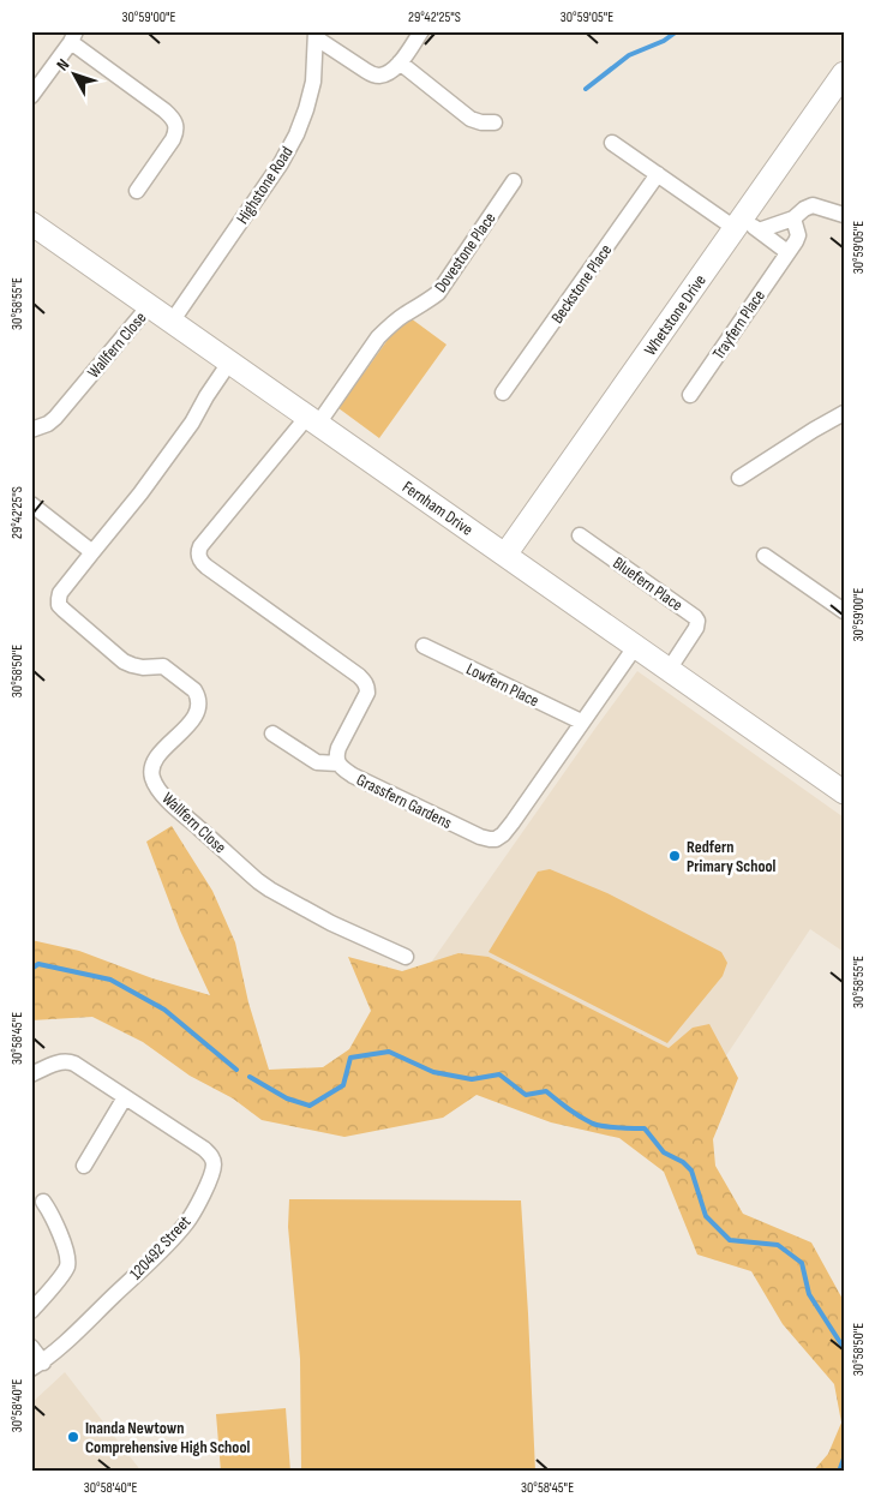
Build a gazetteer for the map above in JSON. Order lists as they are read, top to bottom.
{
  "streets": {
    "street": [
      "Highstone Road",
      "Dovestone Place",
      "Beckstone Place",
      "Whetstone Drive",
      "Trayfern Place",
      "Wallfern Close",
      "Fernham Drive",
      "Bluefern Place",
      "Lowfern Place",
      "Grassfern Gardens",
      "120492 Street"
    ]
  },
  "crossings": [
    ["Highstone Road", "Fernham Drive"],
    ["Dovestone Place", "Fernham Drive"],
    ["Dovestone Place", "Grassfern Gardens"],
    ["Whetstone Drive", "Fernham Drive"],
    ["Wallfern Close", "Fernham Drive"],
    ["Fernham Drive", "Bluefern Place"],
    ["Fernham Drive", "Grassfern Gardens"],
    ["Lowfern Place", "Grassfern Gardens"]
  ],
  "places": ["Redfern Primary School", "Inanda Newtown Comprehensive High School"],
  "north": "top left",
  "coordinates": [
    "30°59'00\"E",
    "29°42'25\"S",
    "30°59'05\"E",
    "30°58'55\"E",
    "30°58'50\"E",
    "30°58'45\"E",
    "30°58'40\"E"
  ]
}
